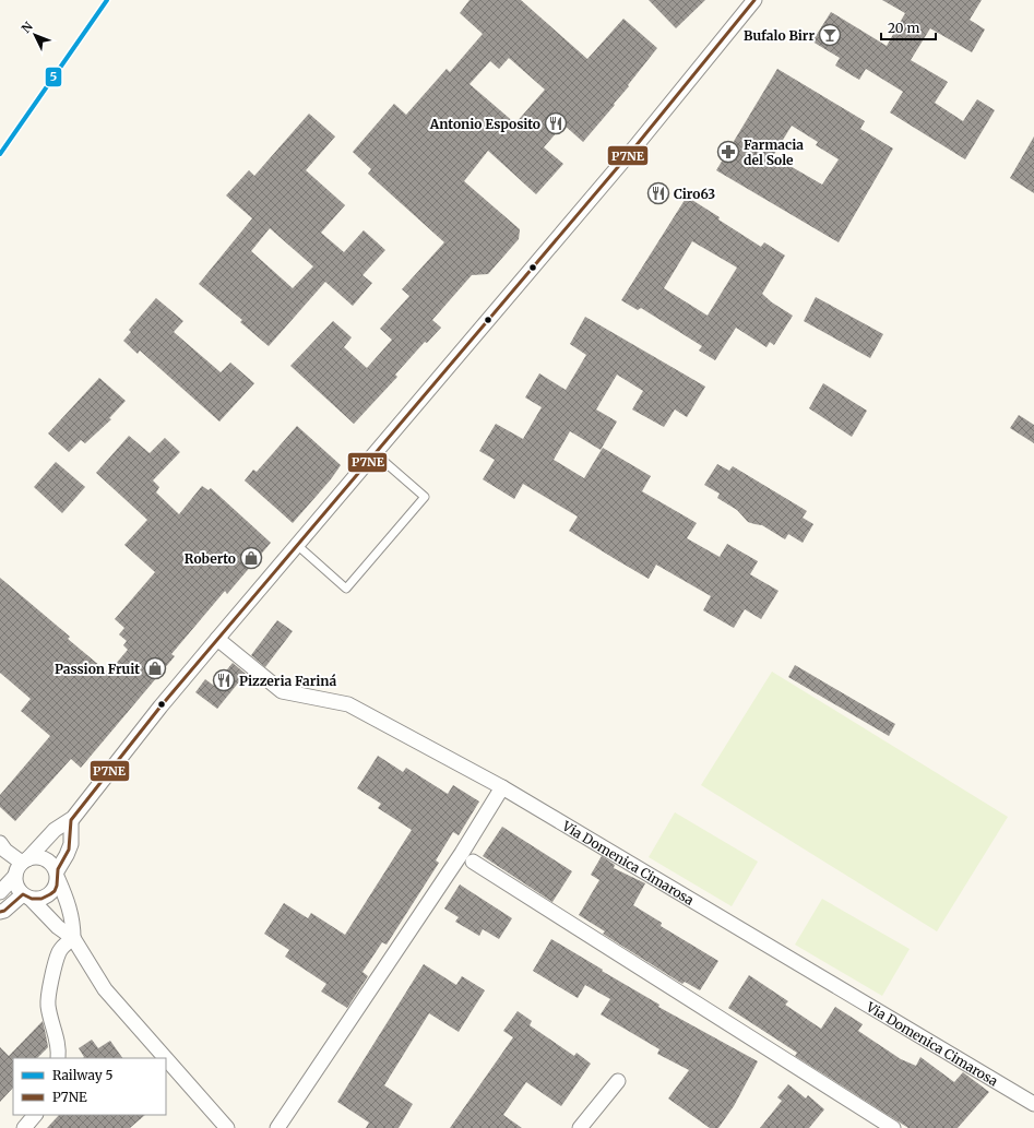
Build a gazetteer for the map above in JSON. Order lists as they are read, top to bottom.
{
  "streets": {
    "street": ["Via Domenica Cimarosa"]
  },
  "places": {
    "bar": ["Bufalo Birr"],
    "restaurant": ["Antonio Esposito", "Ciro63", "Pizzeria Fariná"],
    "pharmacy": ["Farmacia del Sole"],
    "shop": ["Roberto", "Passion Fruit"]
  },
  "lines": ["rail line 5", "transit line P7NE"],
  "legend": ["Railway 5", "P7NE"],
  "scale_bar": "20 m",
  "north": "top left"
}
